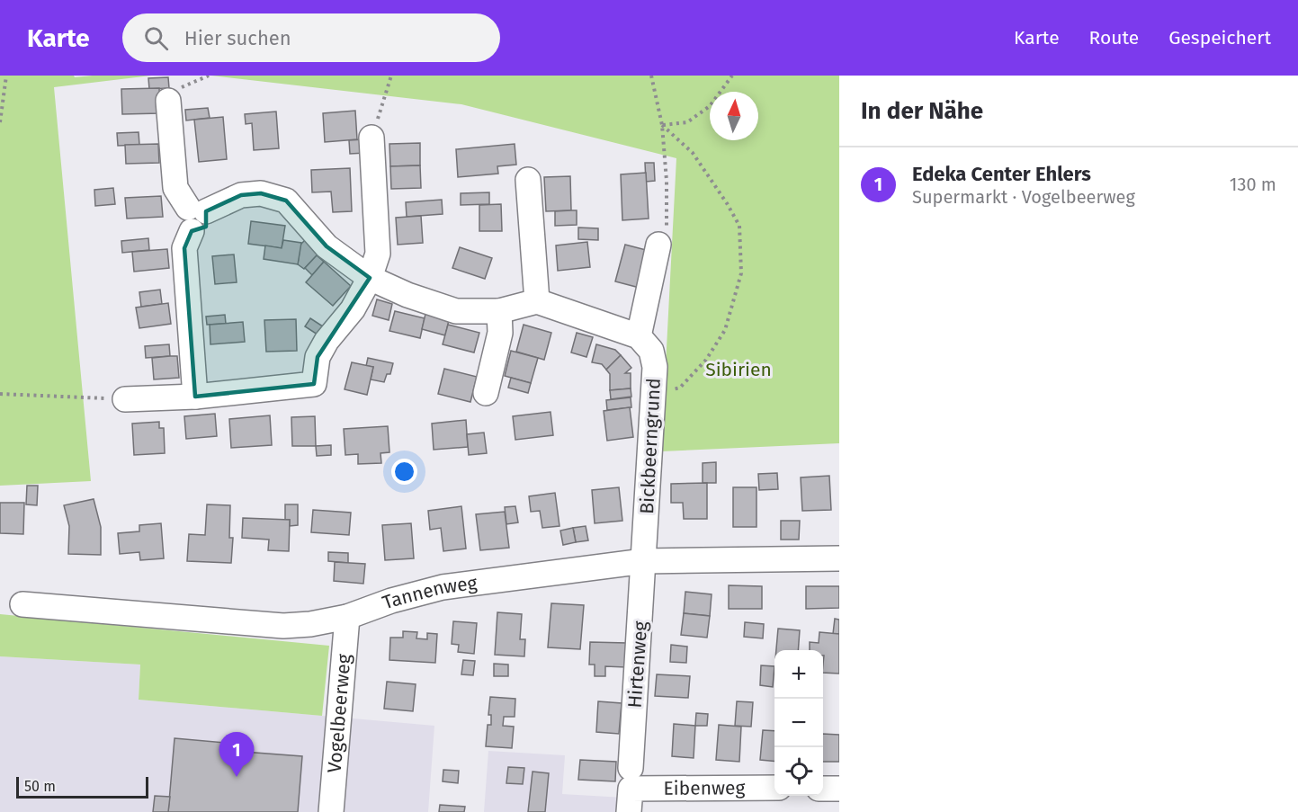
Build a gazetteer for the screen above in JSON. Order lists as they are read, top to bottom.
{
  "streets": {
    "street": [
      "Bickbeerngrund",
      "Tannenweg",
      "Hirtenweg",
      "Vogelbeerweg",
      "Eibenweg"
    ]
  },
  "crossings": [
    ["Bickbeerngrund", "Tannenweg"],
    ["Bickbeerngrund", "Hirtenweg"],
    ["Tannenweg", "Hirtenweg"],
    ["Tannenweg", "Vogelbeerweg"],
    ["Hirtenweg", "Eibenweg"]
  ],
  "parks": ["Sibirien"],
  "scale_bar": "50 m",
  "north": "top",
  "page": {
    "header": "Karte",
    "search": "Hier suchen",
    "nav": ["Karte", "Route", "Gespeichert"],
    "heading": "In der Nähe",
    "list": [
      {
        "mark": "1",
        "name": "Edeka Center Ehlers",
        "note": "Supermarkt · Vogelbeerweg",
        "value": "130 m"
      }
    ],
    "map_buttons": ["+", "−"],
    "pins": "1",
    "scale": "50 m"
  }
}
